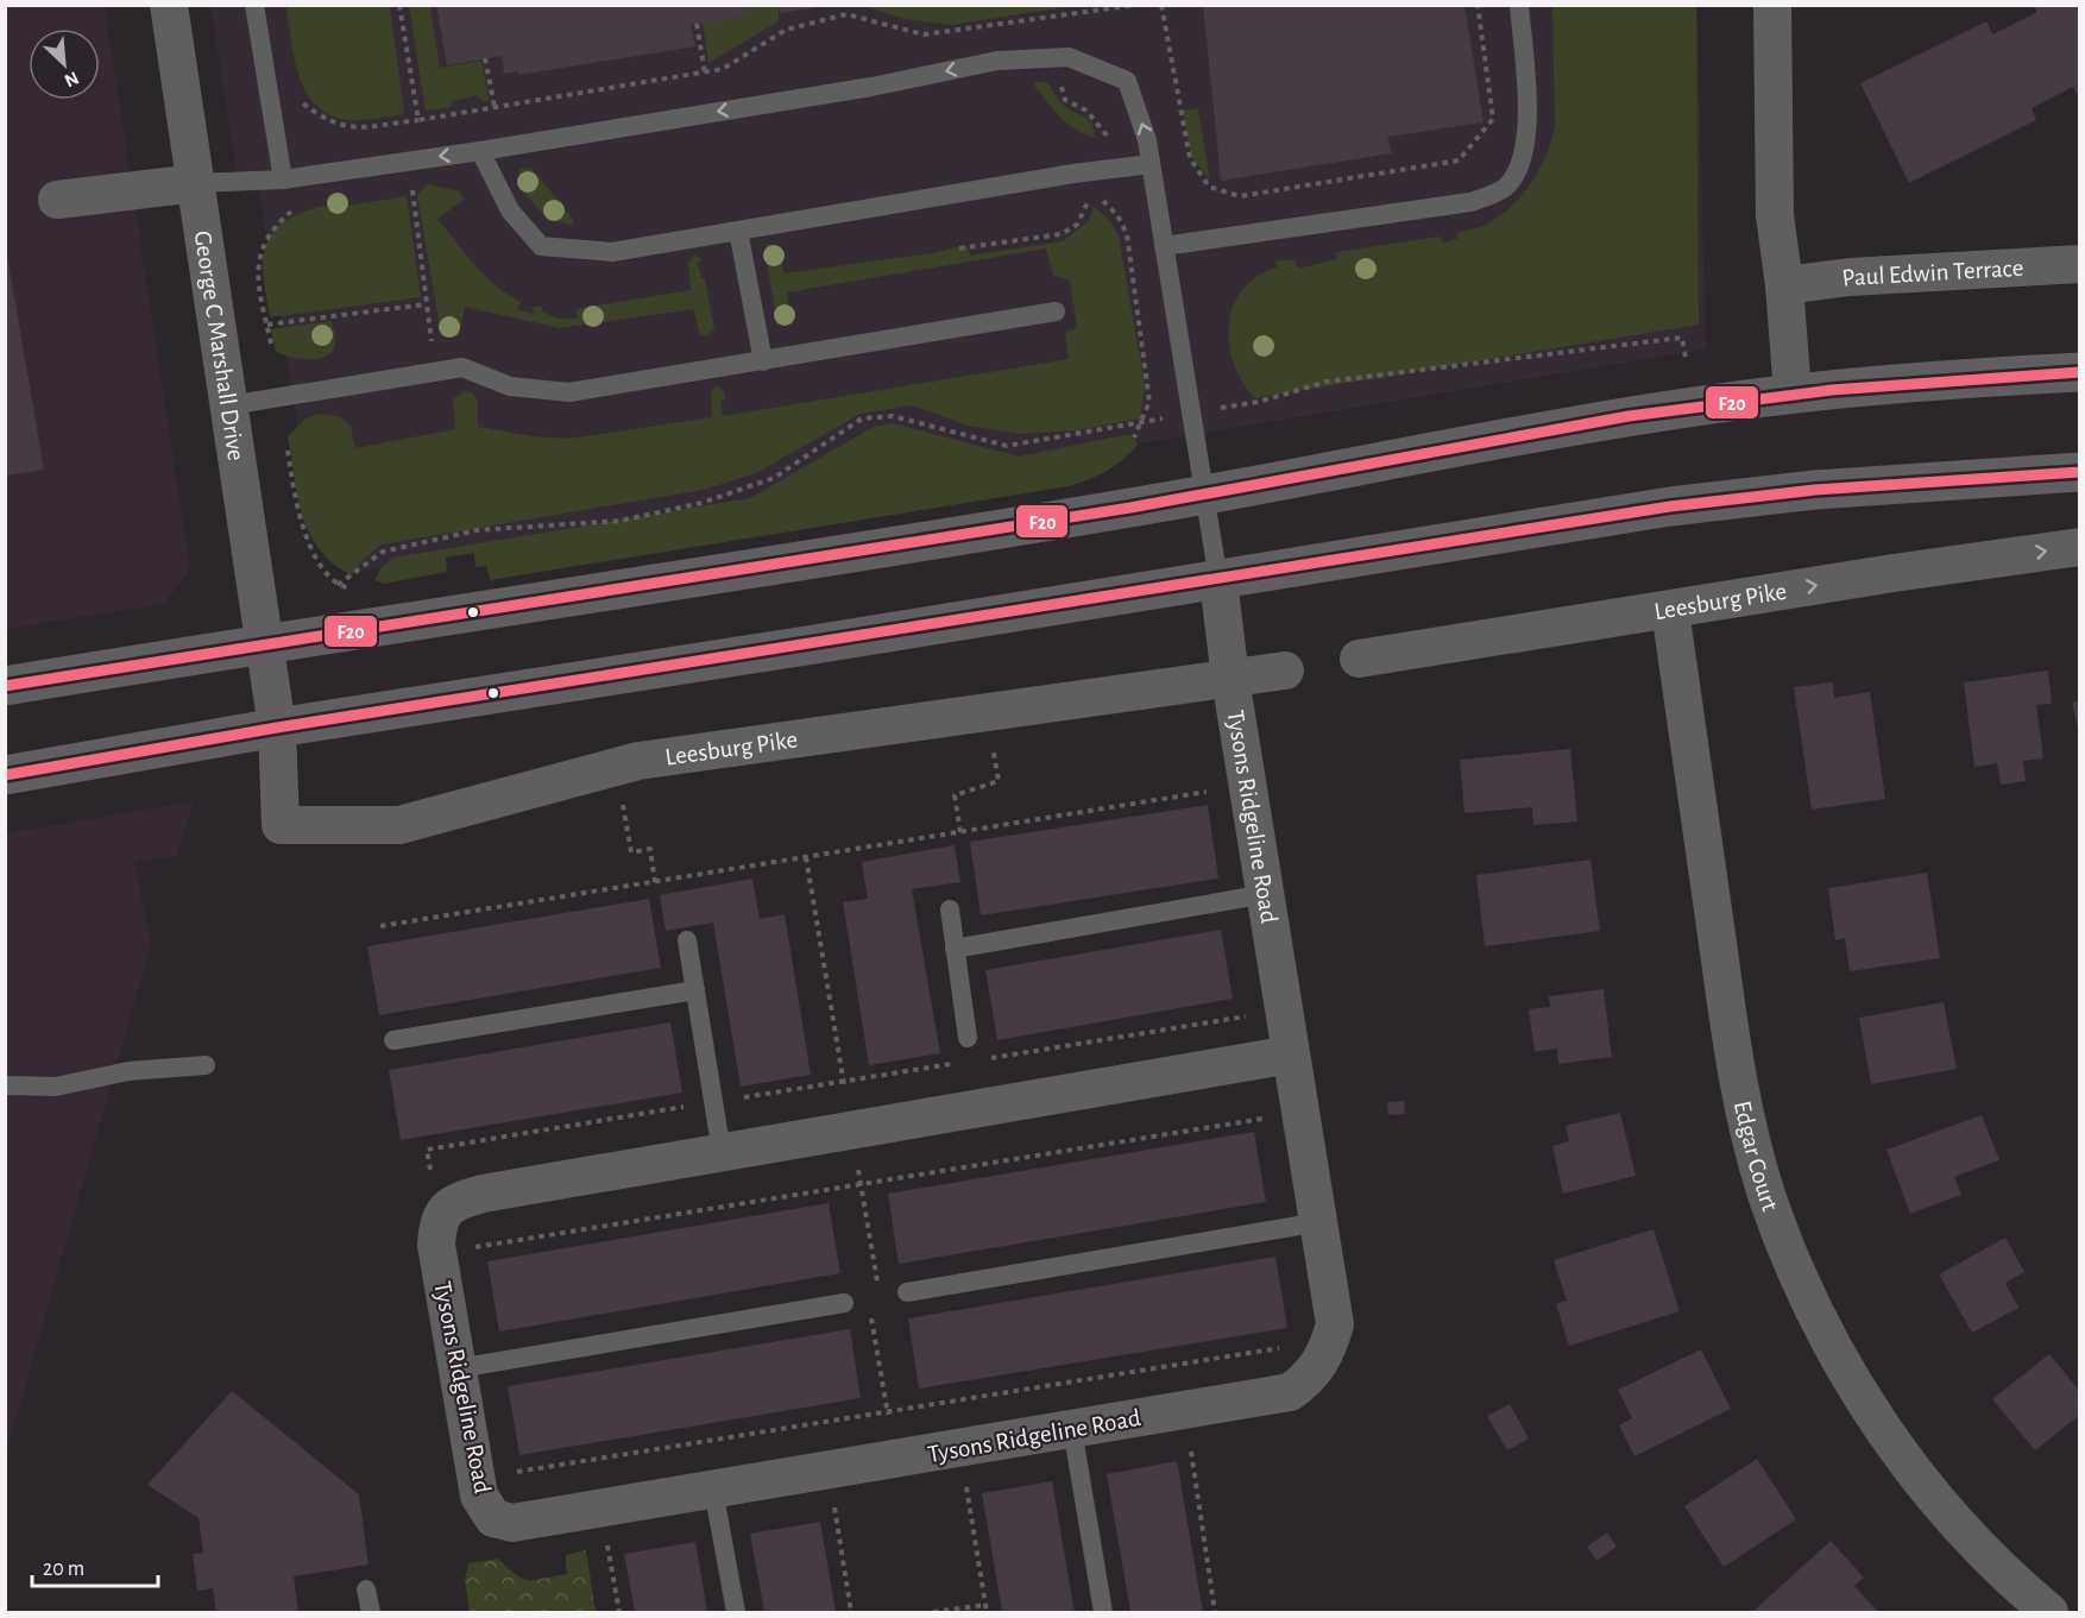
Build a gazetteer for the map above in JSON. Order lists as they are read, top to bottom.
{
  "streets": {
    "street": [
      "Paul Edwin Terrace",
      "George C Marshall Drive",
      "Leesburg Pike",
      "Tysons Ridgeline Road",
      "Edgar Court"
    ]
  },
  "crossings": [
    ["George C Marshall Drive", "Leesburg Pike"],
    ["Leesburg Pike", "Tysons Ridgeline Road"],
    ["Leesburg Pike", "Edgar Court"]
  ],
  "lines": ["transit line F20"],
  "scale_bar": "20 m",
  "north": "bottom right"
}
